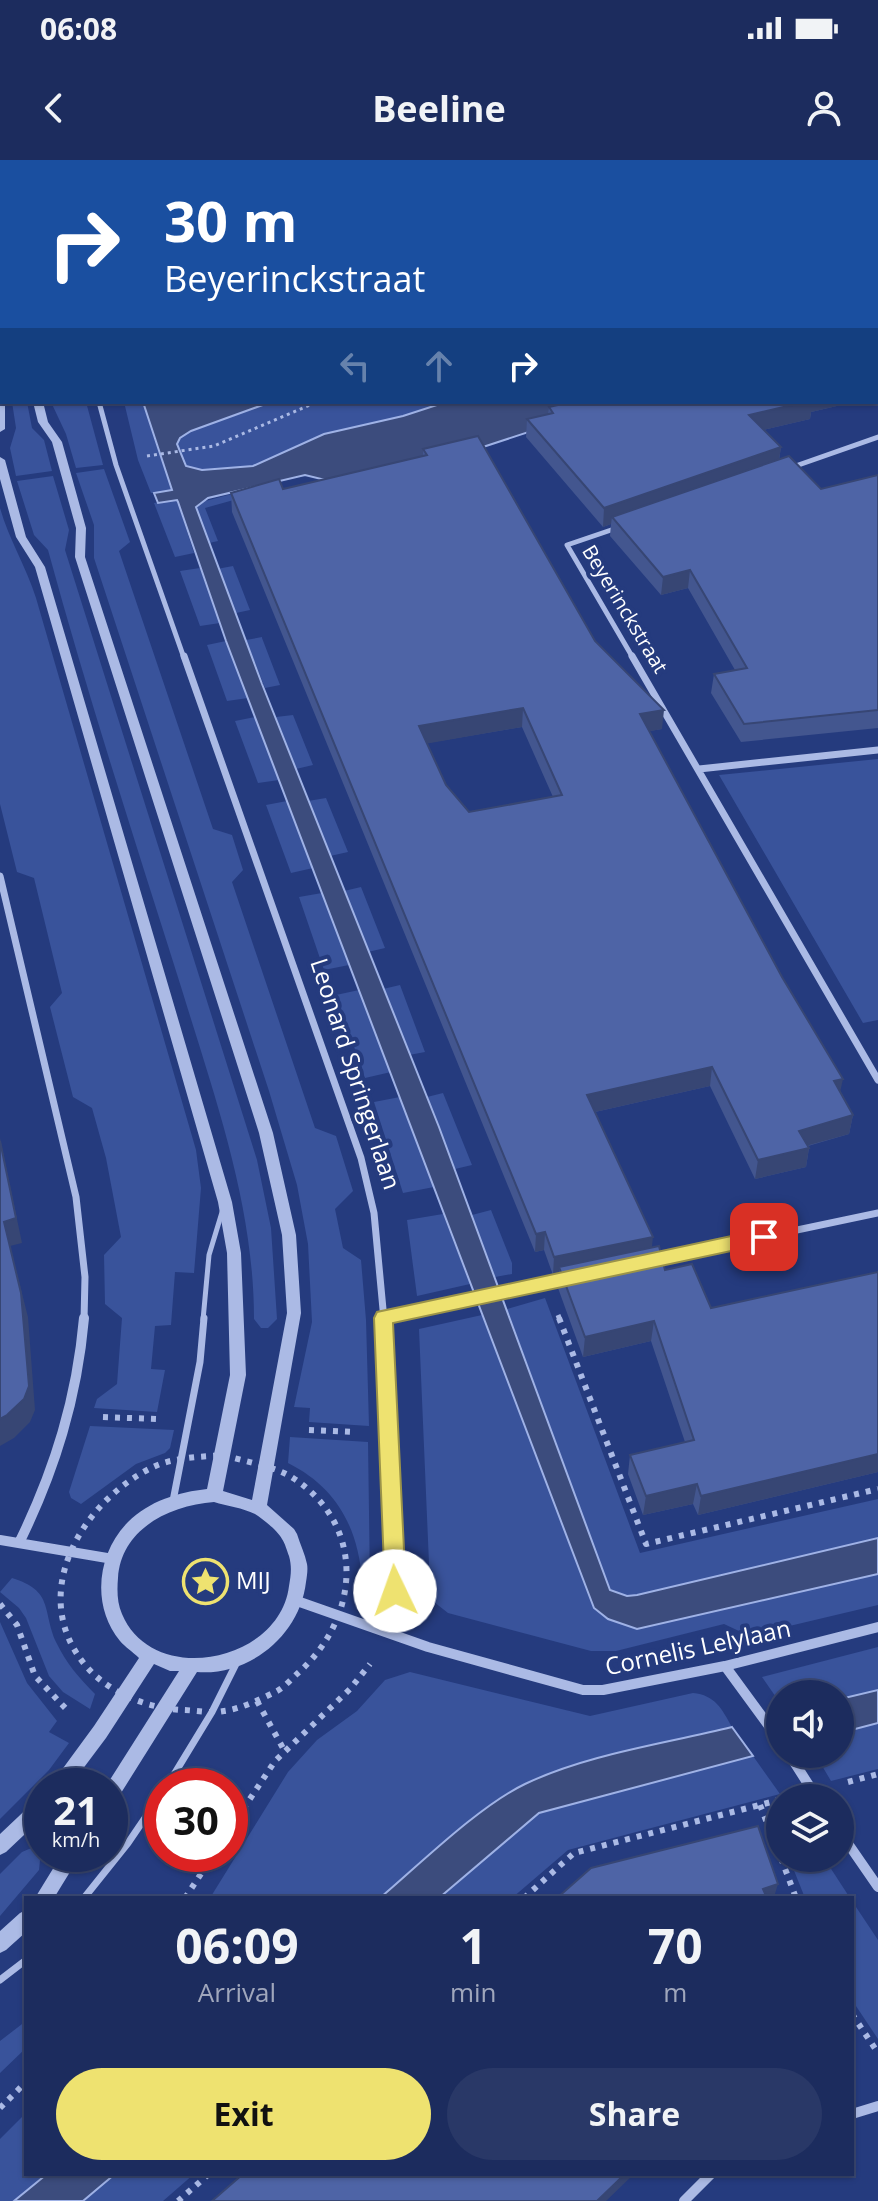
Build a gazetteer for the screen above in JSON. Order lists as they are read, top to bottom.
{
  "streets": {
    "street": ["Beyerinckstraat", "Leonard Springerlaan", "Cornelis Lelylaan"]
  },
  "crossings": [
    ["Leonard Springerlaan", "Cornelis Lelylaan"]
  ],
  "places": {
    "place": ["MIJ"]
  },
  "page": {
    "status": "06:08",
    "header": "Beeline",
    "turn": ["30 m", "Beyerinckstraat"],
    "speed": "21 km/h",
    "limit": "30",
    "eta": [
      "06:09",
      "Arrival",
      "1",
      "min",
      "70",
      "m"
    ],
    "buttons": ["Exit", "Share"]
  }
}
